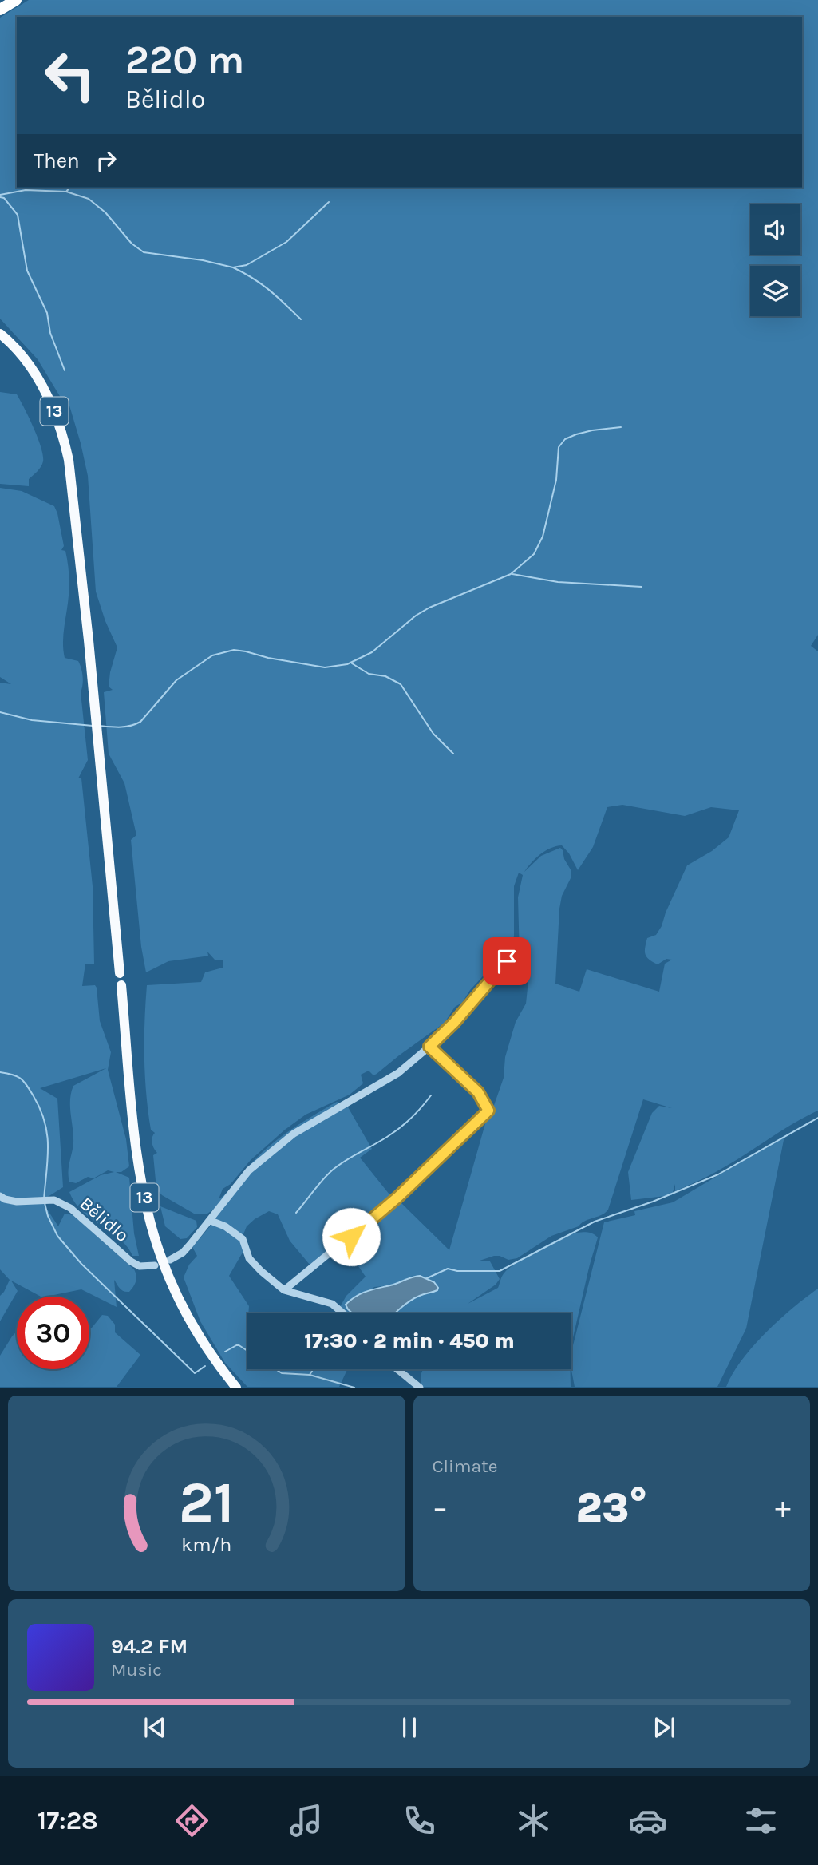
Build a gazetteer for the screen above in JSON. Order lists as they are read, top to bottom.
{
  "streets": {
    "main road": ["13"],
    "street": ["Bělidlo"]
  },
  "page": {
    "turn": ["220 m", "Bělidlo"],
    "then": "Then",
    "limit": "30",
    "trip": "17:30 · 2 min · 450 m",
    "tile": "Climate",
    "heat": ["−", "23°", "+"],
    "song": ["94.2 FM", "Music"],
    "tabs": "17:28",
    "gauge": ["21", "km/h"]
  }
}
